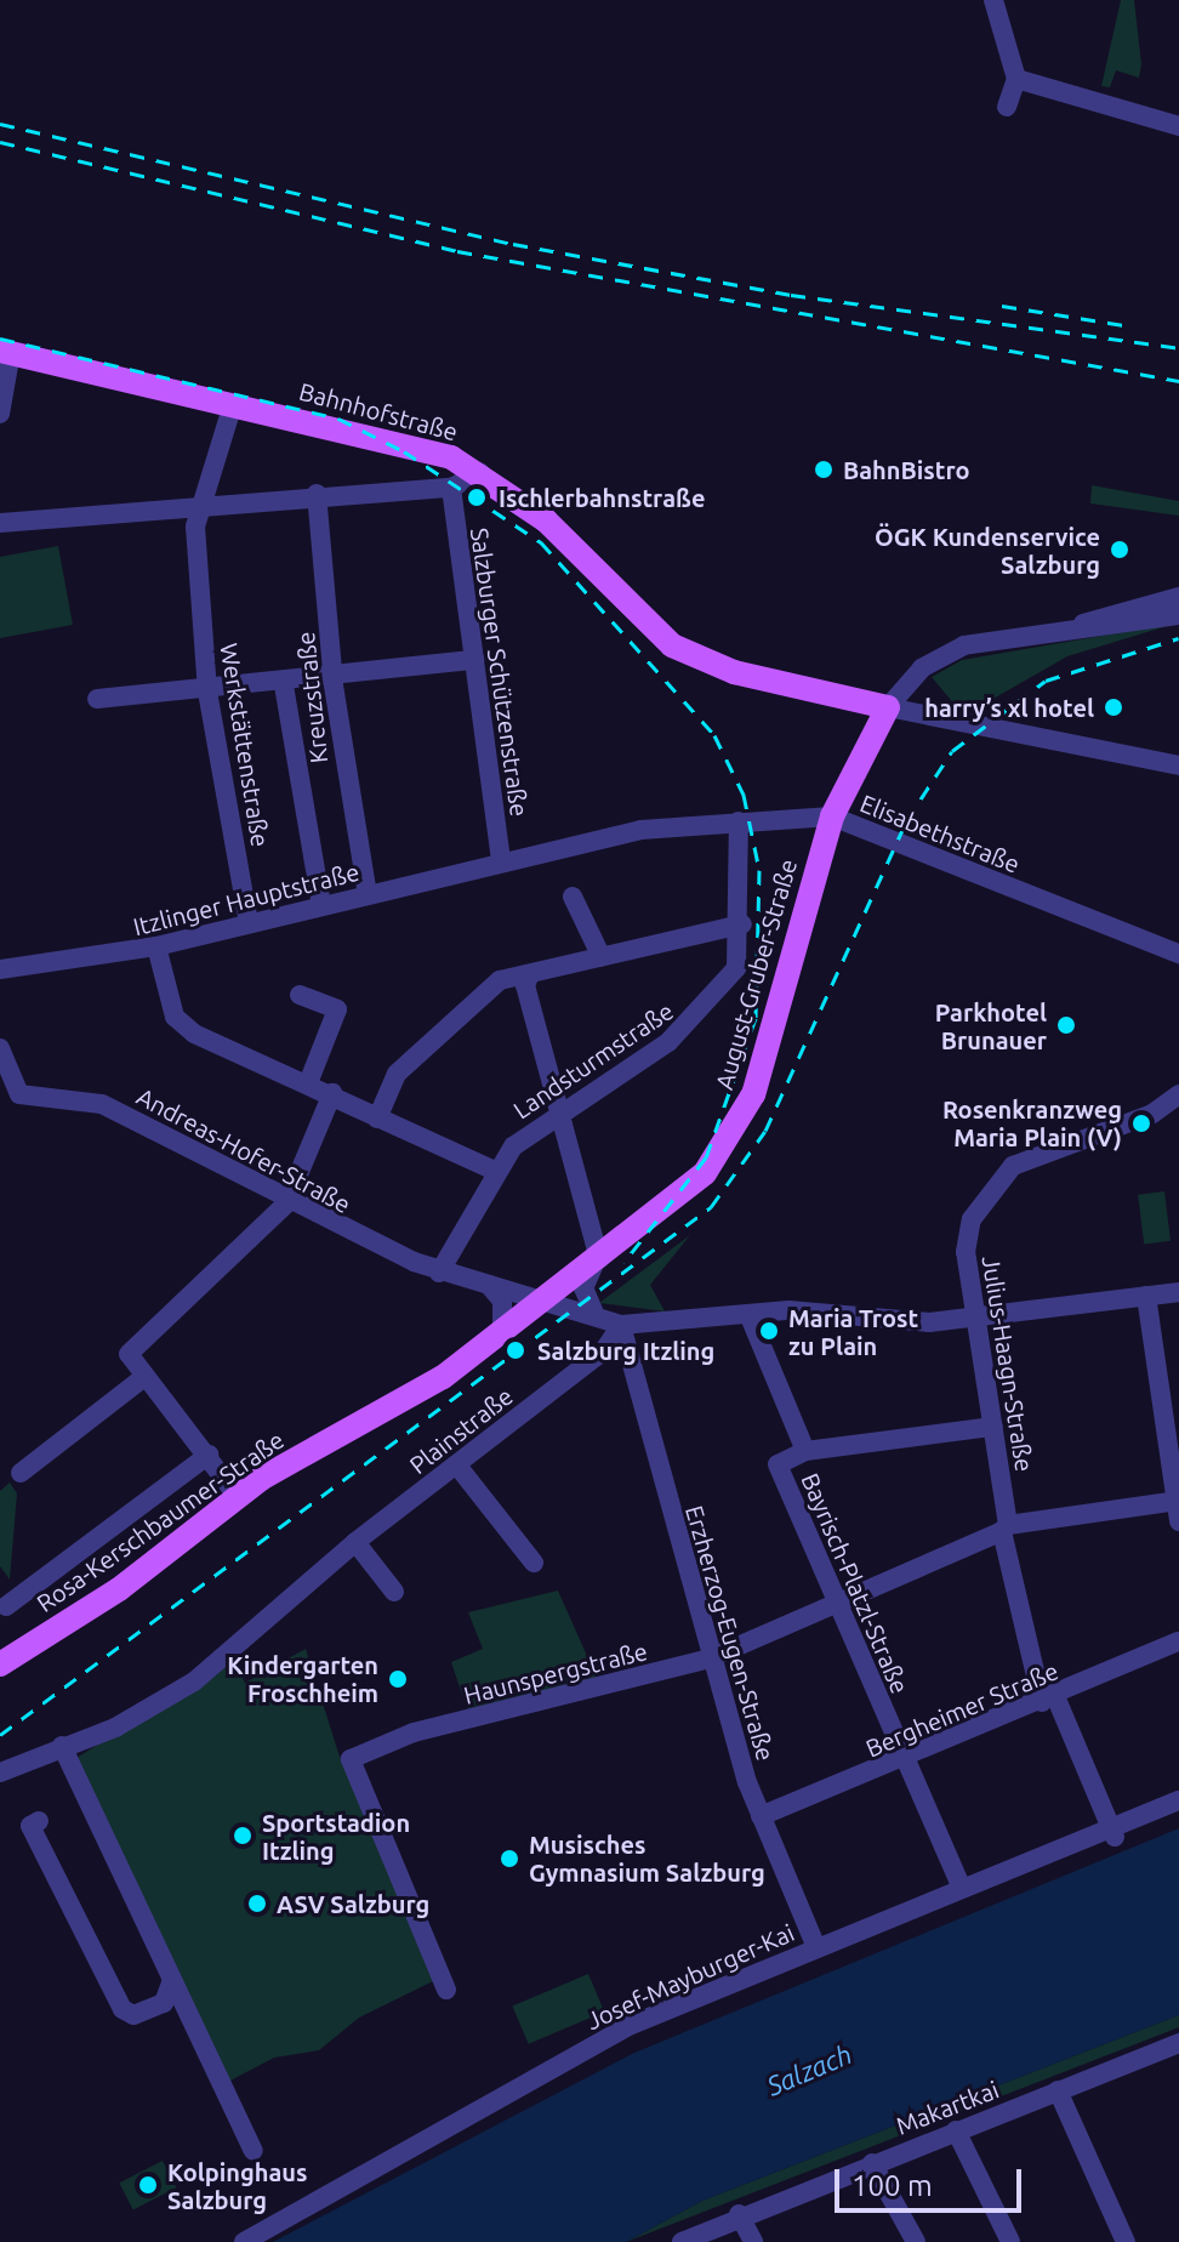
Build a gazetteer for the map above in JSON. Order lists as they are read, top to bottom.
{
  "streets": {
    "main road": ["Bahnhofstraße", "August-Gruber-Straße", "Rosa-Kerschbaumer-Straße"],
    "street": [
      "Salzburger Schützenstraße",
      "Kreuzstraße",
      "Werkstättenstraße",
      "Elisabethstraße",
      "Itzlinger Hauptstraße",
      "Landsturmstraße",
      "Andreas-Hofer-Straße",
      "Julius-Haagn-Straße",
      "Plainstraße",
      "Bayrisch-Platzl-Straße",
      "Erzherzog-Eugen-Straße",
      "Haunspergstraße",
      "Bergheimer Straße",
      "Josef-Mayburger-Kai",
      "Makartkai"
    ]
  },
  "crossings": [
    ["Bahnhofstraße", "Salzburger Schützenstraße"],
    ["Bahnhofstraße", "Werkstättenstraße"],
    ["Bahnhofstraße", "August-Gruber-Straße"],
    ["Salzburger Schützenstraße", "Elisabethstraße"],
    ["Salzburger Schützenstraße", "Itzlinger Hauptstraße"],
    ["Kreuzstraße", "Itzlinger Hauptstraße"],
    ["Werkstättenstraße", "Itzlinger Hauptstraße"],
    ["Elisabethstraße", "Itzlinger Hauptstraße"],
    ["Elisabethstraße", "August-Gruber-Straße"],
    ["Elisabethstraße", "Landsturmstraße"],
    ["August-Gruber-Straße", "Andreas-Hofer-Straße"],
    ["August-Gruber-Straße", "Rosa-Kerschbaumer-Straße"],
    ["Landsturmstraße", "Andreas-Hofer-Straße"],
    ["Andreas-Hofer-Straße", "Plainstraße"],
    ["Andreas-Hofer-Straße", "Rosa-Kerschbaumer-Straße"],
    ["Andreas-Hofer-Straße", "Erzherzog-Eugen-Straße"],
    ["Julius-Haagn-Straße", "Haunspergstraße"],
    ["Julius-Haagn-Straße", "Bergheimer Straße"],
    ["Julius-Haagn-Straße", "Josef-Mayburger-Kai"],
    ["Plainstraße", "Erzherzog-Eugen-Straße"],
    ["Bayrisch-Platzl-Straße", "Haunspergstraße"],
    ["Bayrisch-Platzl-Straße", "Bergheimer Straße"],
    ["Bayrisch-Platzl-Straße", "Josef-Mayburger-Kai"],
    ["Erzherzog-Eugen-Straße", "Haunspergstraße"],
    ["Erzherzog-Eugen-Straße", "Bergheimer Straße"],
    ["Erzherzog-Eugen-Straße", "Josef-Mayburger-Kai"]
  ],
  "water": ["Salzach"],
  "places": [
    "BahnBistro",
    "Ischlerbahnstraße",
    "ÖGK Kundenservice Salzburg",
    "harry’s xl hotel",
    "Parkhotel Brunauer",
    "Rosenkranzweg Maria Plain (V)",
    "Maria Trost zu Plain",
    "Salzburg Itzling",
    "Kindergarten Froschheim",
    "Sportstadion Itzling",
    "Musisches Gymnasium Salzburg",
    "ASV Salzburg",
    "Kolpinghaus Salzburg"
  ],
  "scale_bar": "100 m"
}
